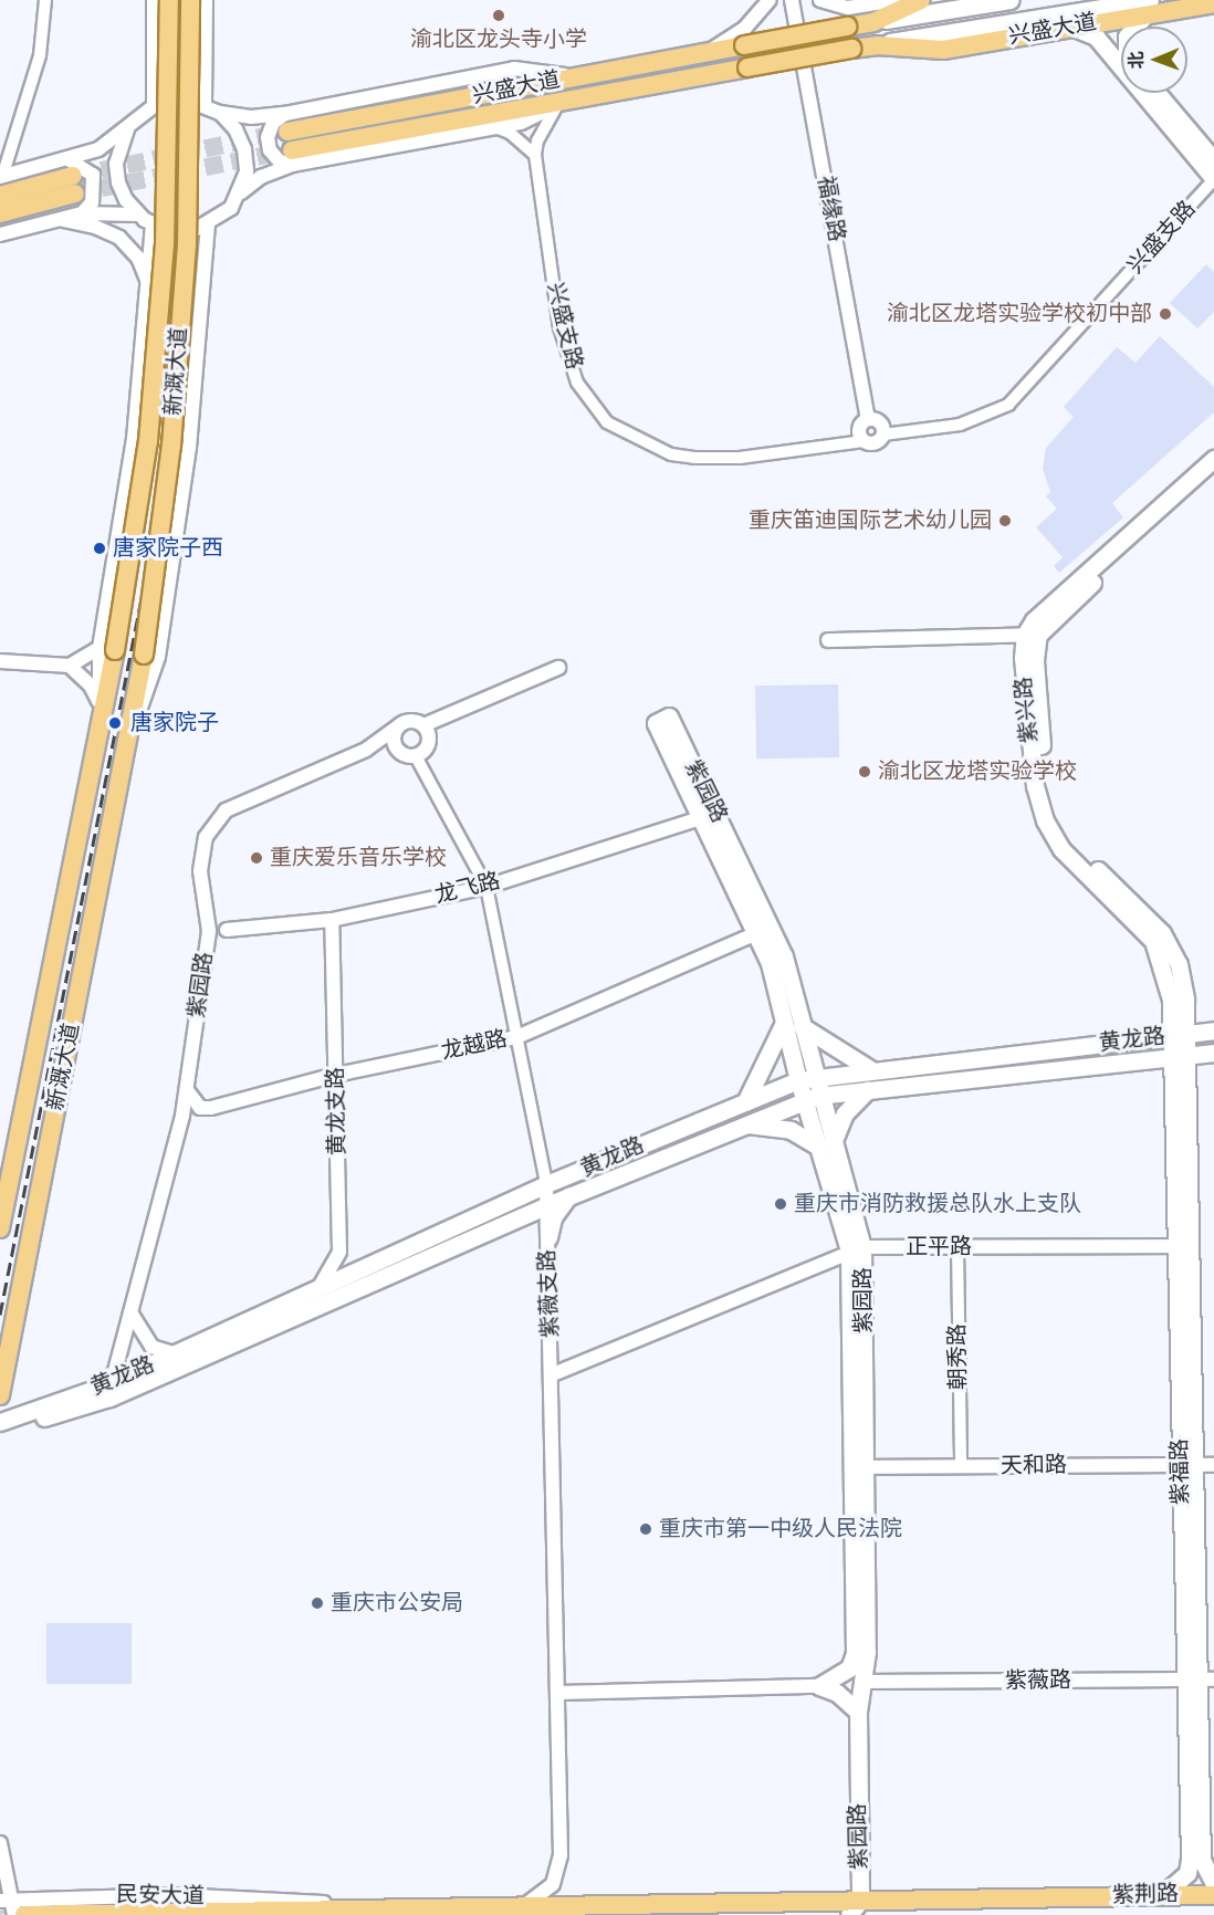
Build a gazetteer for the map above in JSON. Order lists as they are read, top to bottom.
{
  "streets": {
    "main road": [
      "兴盛大道",
      "新溉大道",
      "紫兴路",
      "紫园路",
      "黄龙路",
      "紫福路",
      "紫荆路"
    ],
    "street": [
      "福缘路",
      "兴盛支路",
      "龙飞路",
      "龙越路",
      "黄龙支路",
      "正平路",
      "紫薇支路",
      "朝秀路",
      "天和路",
      "紫薇路",
      "民安大道"
    ]
  },
  "crossings": [
    ["福缘路", "兴盛支路"],
    ["紫兴路", "黄龙路"],
    ["紫兴路", "紫福路"],
    ["紫园路", "龙飞路"],
    ["紫园路", "黄龙路"],
    ["紫园路", "龙越路"],
    ["紫园路", "正平路"],
    ["紫园路", "天和路"],
    ["紫园路", "紫薇路"],
    ["紫园路", "紫荆路"],
    ["龙飞路", "黄龙支路"],
    ["龙飞路", "紫薇支路"],
    ["黄龙路", "黄龙支路"],
    ["黄龙路", "紫薇支路"],
    ["黄龙路", "紫福路"],
    ["龙越路", "黄龙支路"],
    ["龙越路", "紫薇支路"],
    ["正平路", "紫薇支路"],
    ["正平路", "朝秀路"],
    ["正平路", "紫福路"],
    ["紫薇支路", "紫荆路"],
    ["朝秀路", "天和路"],
    ["天和路", "紫福路"],
    ["紫福路", "紫薇路"],
    ["紫福路", "紫荆路"],
    ["紫荆路", "民安大道"]
  ],
  "places": [
    "渝北区龙头寺小学",
    "渝北区龙塔实验学校初中部",
    "重庆笛迪国际艺术幼儿园",
    "唐家院子西",
    "唐家院子",
    "渝北区龙塔实验学校",
    "重庆爱乐音乐学校",
    "重庆市消防救援总队水上支队",
    "重庆市第一中级人民法院",
    "重庆市公安局"
  ],
  "north": "left"
}
